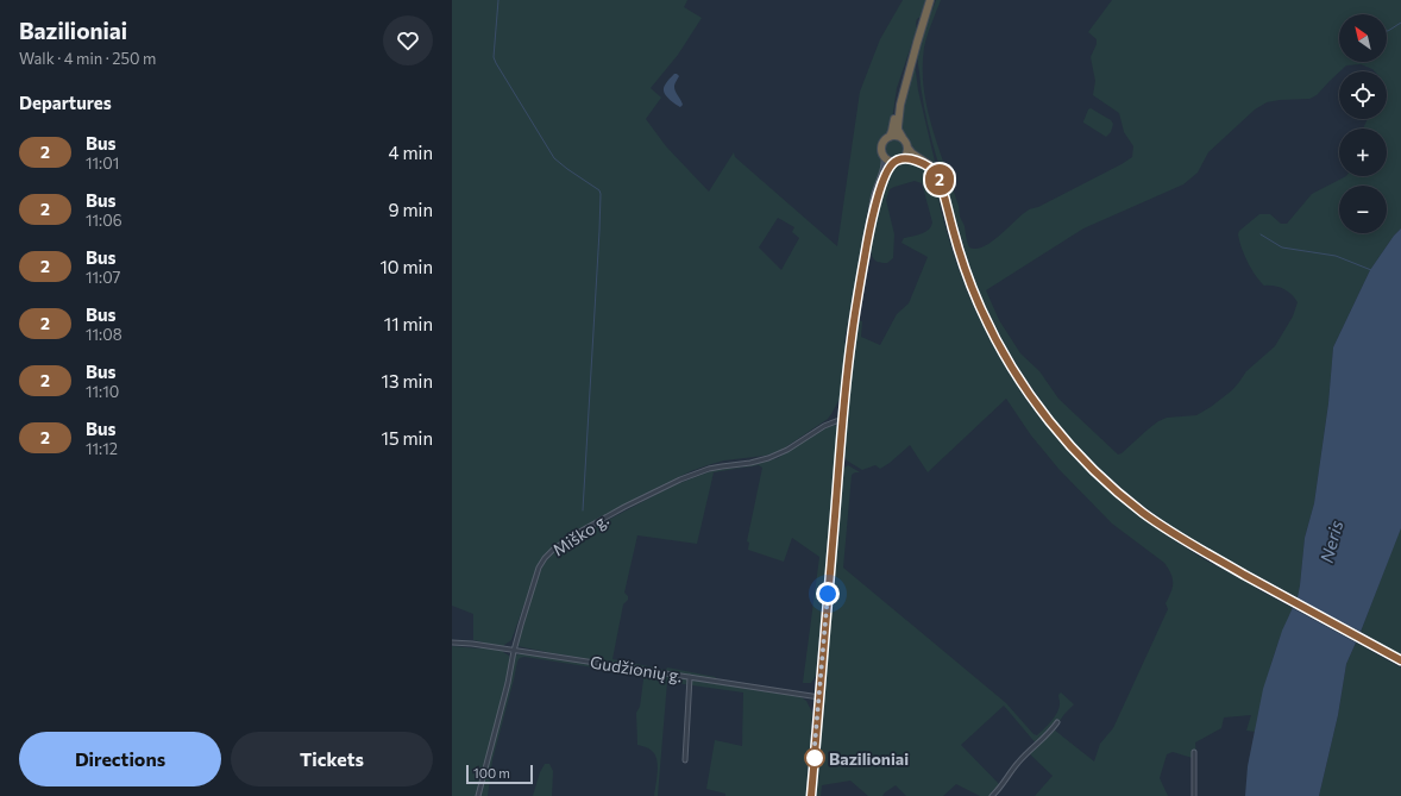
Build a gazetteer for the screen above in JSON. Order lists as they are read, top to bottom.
{
  "streets": {
    "street": ["Miško g.", "Gudžionių g."]
  },
  "crossings": [
    ["Miško g.", "Gudžionių g."]
  ],
  "water": ["Neris"],
  "places": ["Bazilioniai"],
  "lines": ["bus line 2"],
  "scale_bar": "100 m",
  "north": "top left",
  "page": {
    "heading": [
      ["Bazilioniai", "Walk · 4 min · 250 m"],
      "Departures"
    ],
    "on_map": "2",
    "map_buttons": ["+", "−"],
    "list": [
      {
        "mark": "2",
        "name": "Bus",
        "note": "11:01",
        "value": "4 min"
      },
      {
        "mark": "2",
        "name": "Bus",
        "note": "11:06",
        "value": "9 min"
      },
      {
        "mark": "2",
        "name": "Bus",
        "note": "11:07",
        "value": "10 min"
      },
      {
        "mark": "2",
        "name": "Bus",
        "note": "11:08",
        "value": "11 min"
      },
      {
        "mark": "2",
        "name": "Bus",
        "note": "11:10",
        "value": "13 min"
      },
      {
        "mark": "2",
        "name": "Bus",
        "note": "11:12",
        "value": "15 min"
      }
    ],
    "buttons": ["Directions", "Tickets"],
    "scale": "100 m"
  }
}
